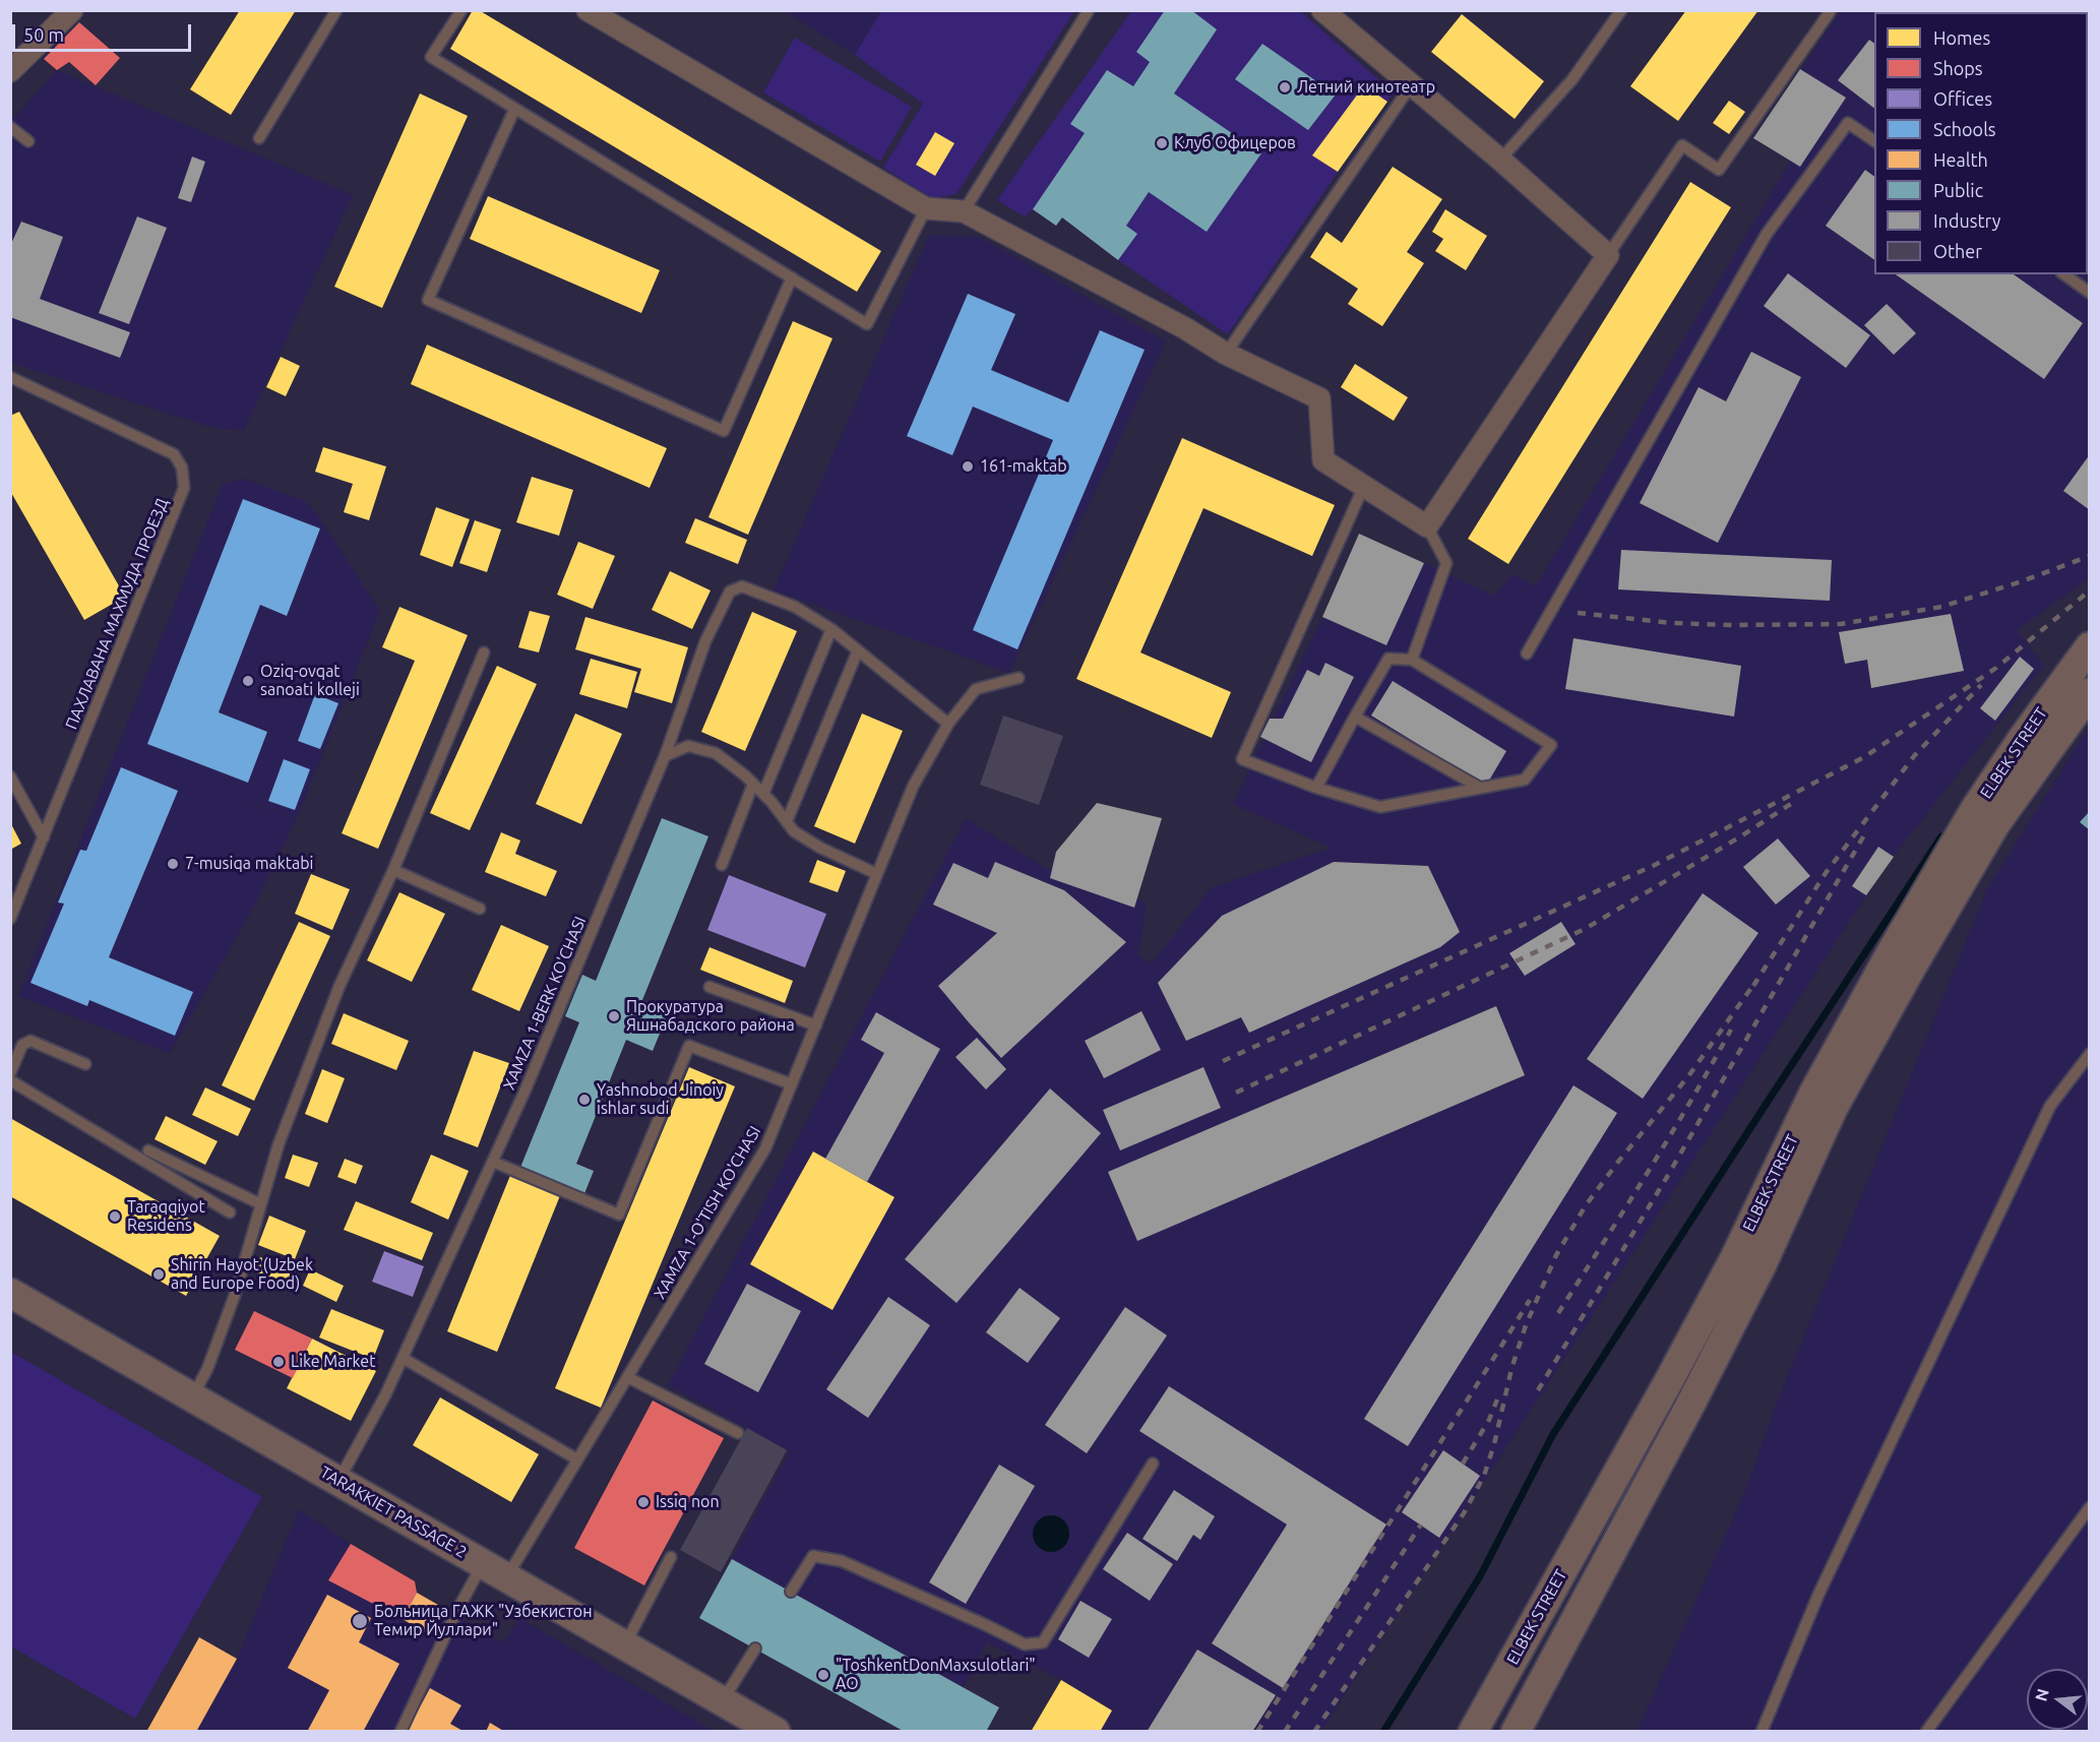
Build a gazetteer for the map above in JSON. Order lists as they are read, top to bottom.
{
  "streets": {
    "main road": ["ELBEK STREET", "TARAKKIET PASSAGE 2"],
    "lane": ["ПАХЛАВАНА МАХМУДА ПРОЕЗД", "XAMZA 1-BERK KO'CHASI", "XAMZA 1-O'TISH KO'CHASI"]
  },
  "crossings": [
    ["XAMZA 1-BERK KO'CHASI", "XAMZA 1-O'TISH KO'CHASI"],
    ["XAMZA 1-BERK KO'CHASI", "TARAKKIET PASSAGE 2"],
    ["XAMZA 1-O'TISH KO'CHASI", "TARAKKIET PASSAGE 2"]
  ],
  "places": [
    "Летний кинотеатр",
    "Клуб Офицеров",
    "161-maktab",
    "Oziq-ovqat sanoati kolleji",
    "7-musiqa maktabi",
    "Прокуратура Яшнабадского района",
    "Yashnobod Jinoiy ishlar sudi",
    "Taraqqiyot Residens",
    "Shirin Hayot (Uzbek and Europe Food)",
    "Like Market",
    "Issiq non",
    "Больница ГАЖК \"Узбекистон Темир Йуллари\"",
    "\"ToshkentDonMaxsulotlari\" AO"
  ],
  "legend": [
    "Homes",
    "Shops",
    "Offices",
    "Schools",
    "Health",
    "Public",
    "Industry",
    "Other"
  ],
  "scale_bar": "50 m",
  "north": "left"
}
